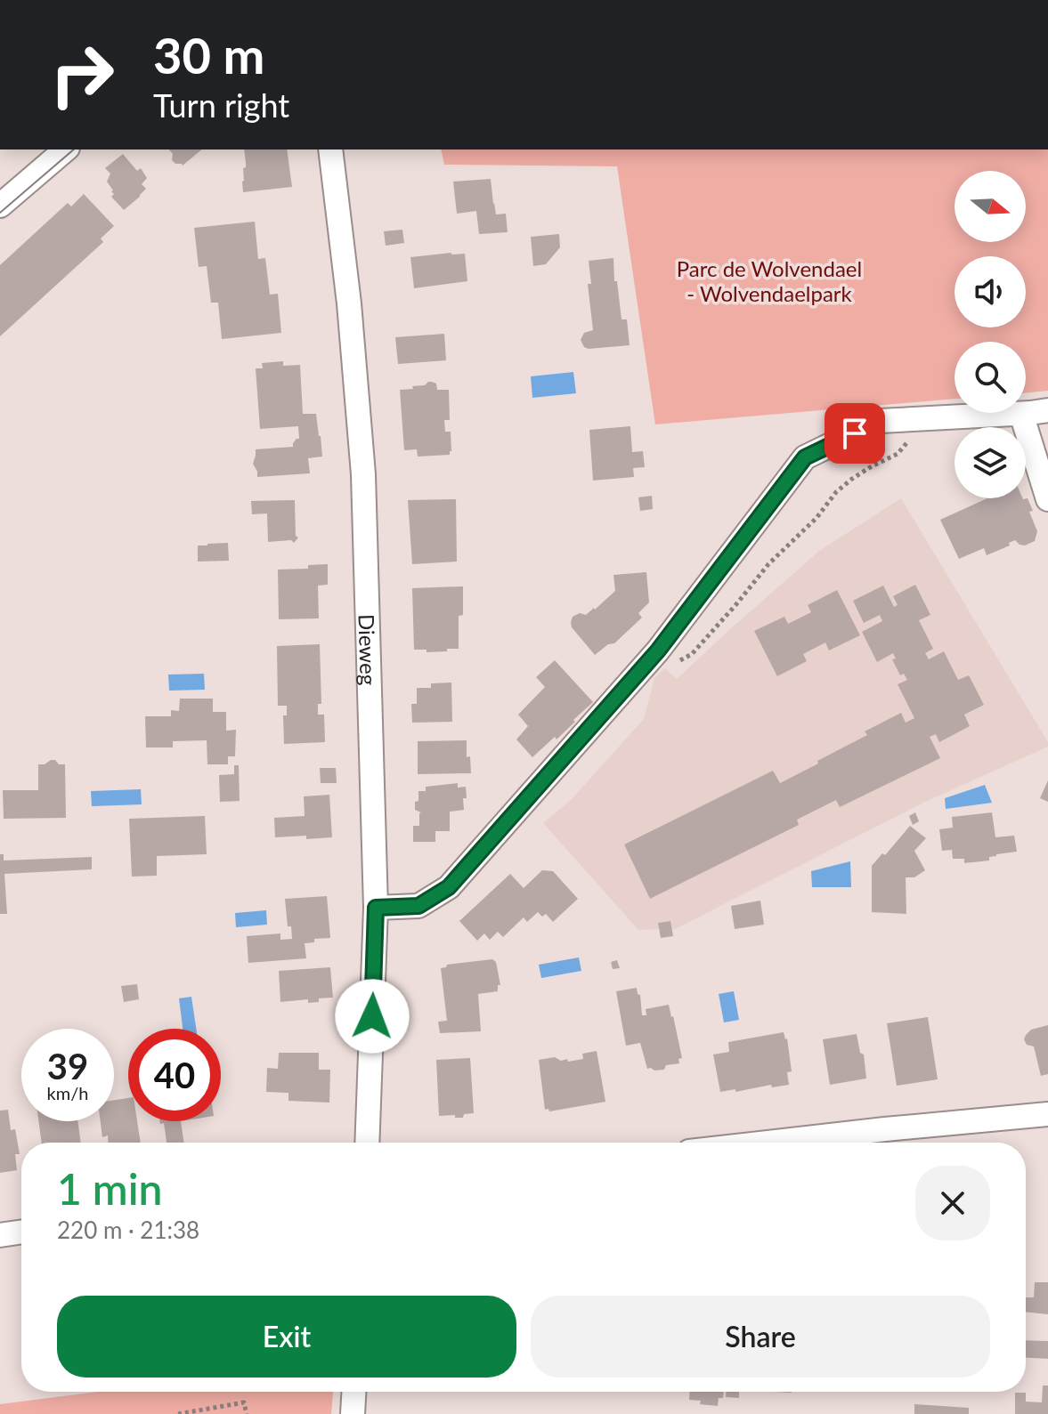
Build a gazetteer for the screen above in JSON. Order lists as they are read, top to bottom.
{
  "streets": {
    "street": ["Dieweg"]
  },
  "parks": ["Parc de Wolvendael - Wolvendaelpark"],
  "north": "right",
  "page": {
    "turn": ["30 m", "Turn right"],
    "speed": "39 km/h",
    "limit": "40",
    "heading": ["1 min", "220 m · 21:38"],
    "buttons": ["Exit", "Share"]
  }
}
